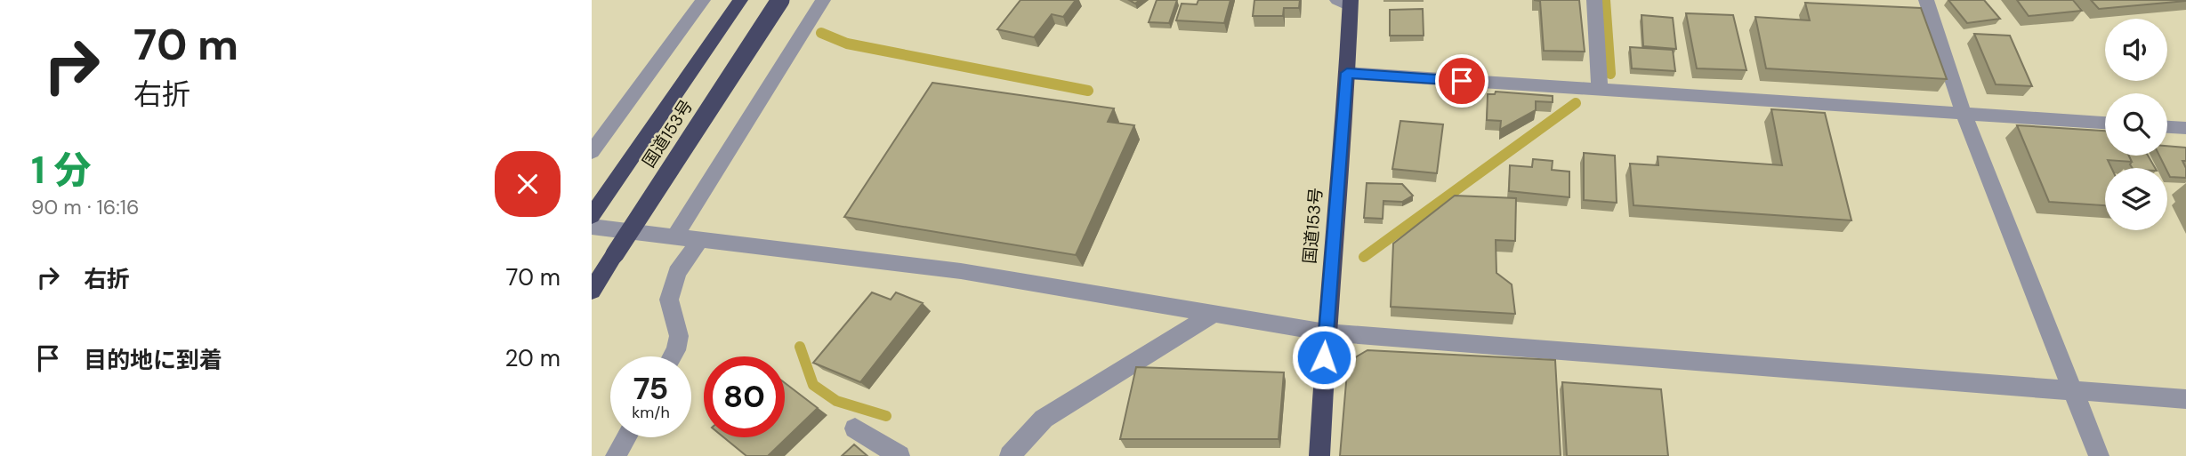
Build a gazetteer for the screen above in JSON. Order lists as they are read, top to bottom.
{
  "streets": {
    "highway": ["国道153号"]
  },
  "page": {
    "turn": ["70 m", "右折"],
    "heading": ["1 分", "90 m · 16:16"],
    "list": [
      {
        "name": "右折",
        "value": "70 m"
      },
      {
        "name": "目的地に到着",
        "value": "20 m"
      }
    ],
    "speed": "75 km/h",
    "limit": "80"
  }
}
